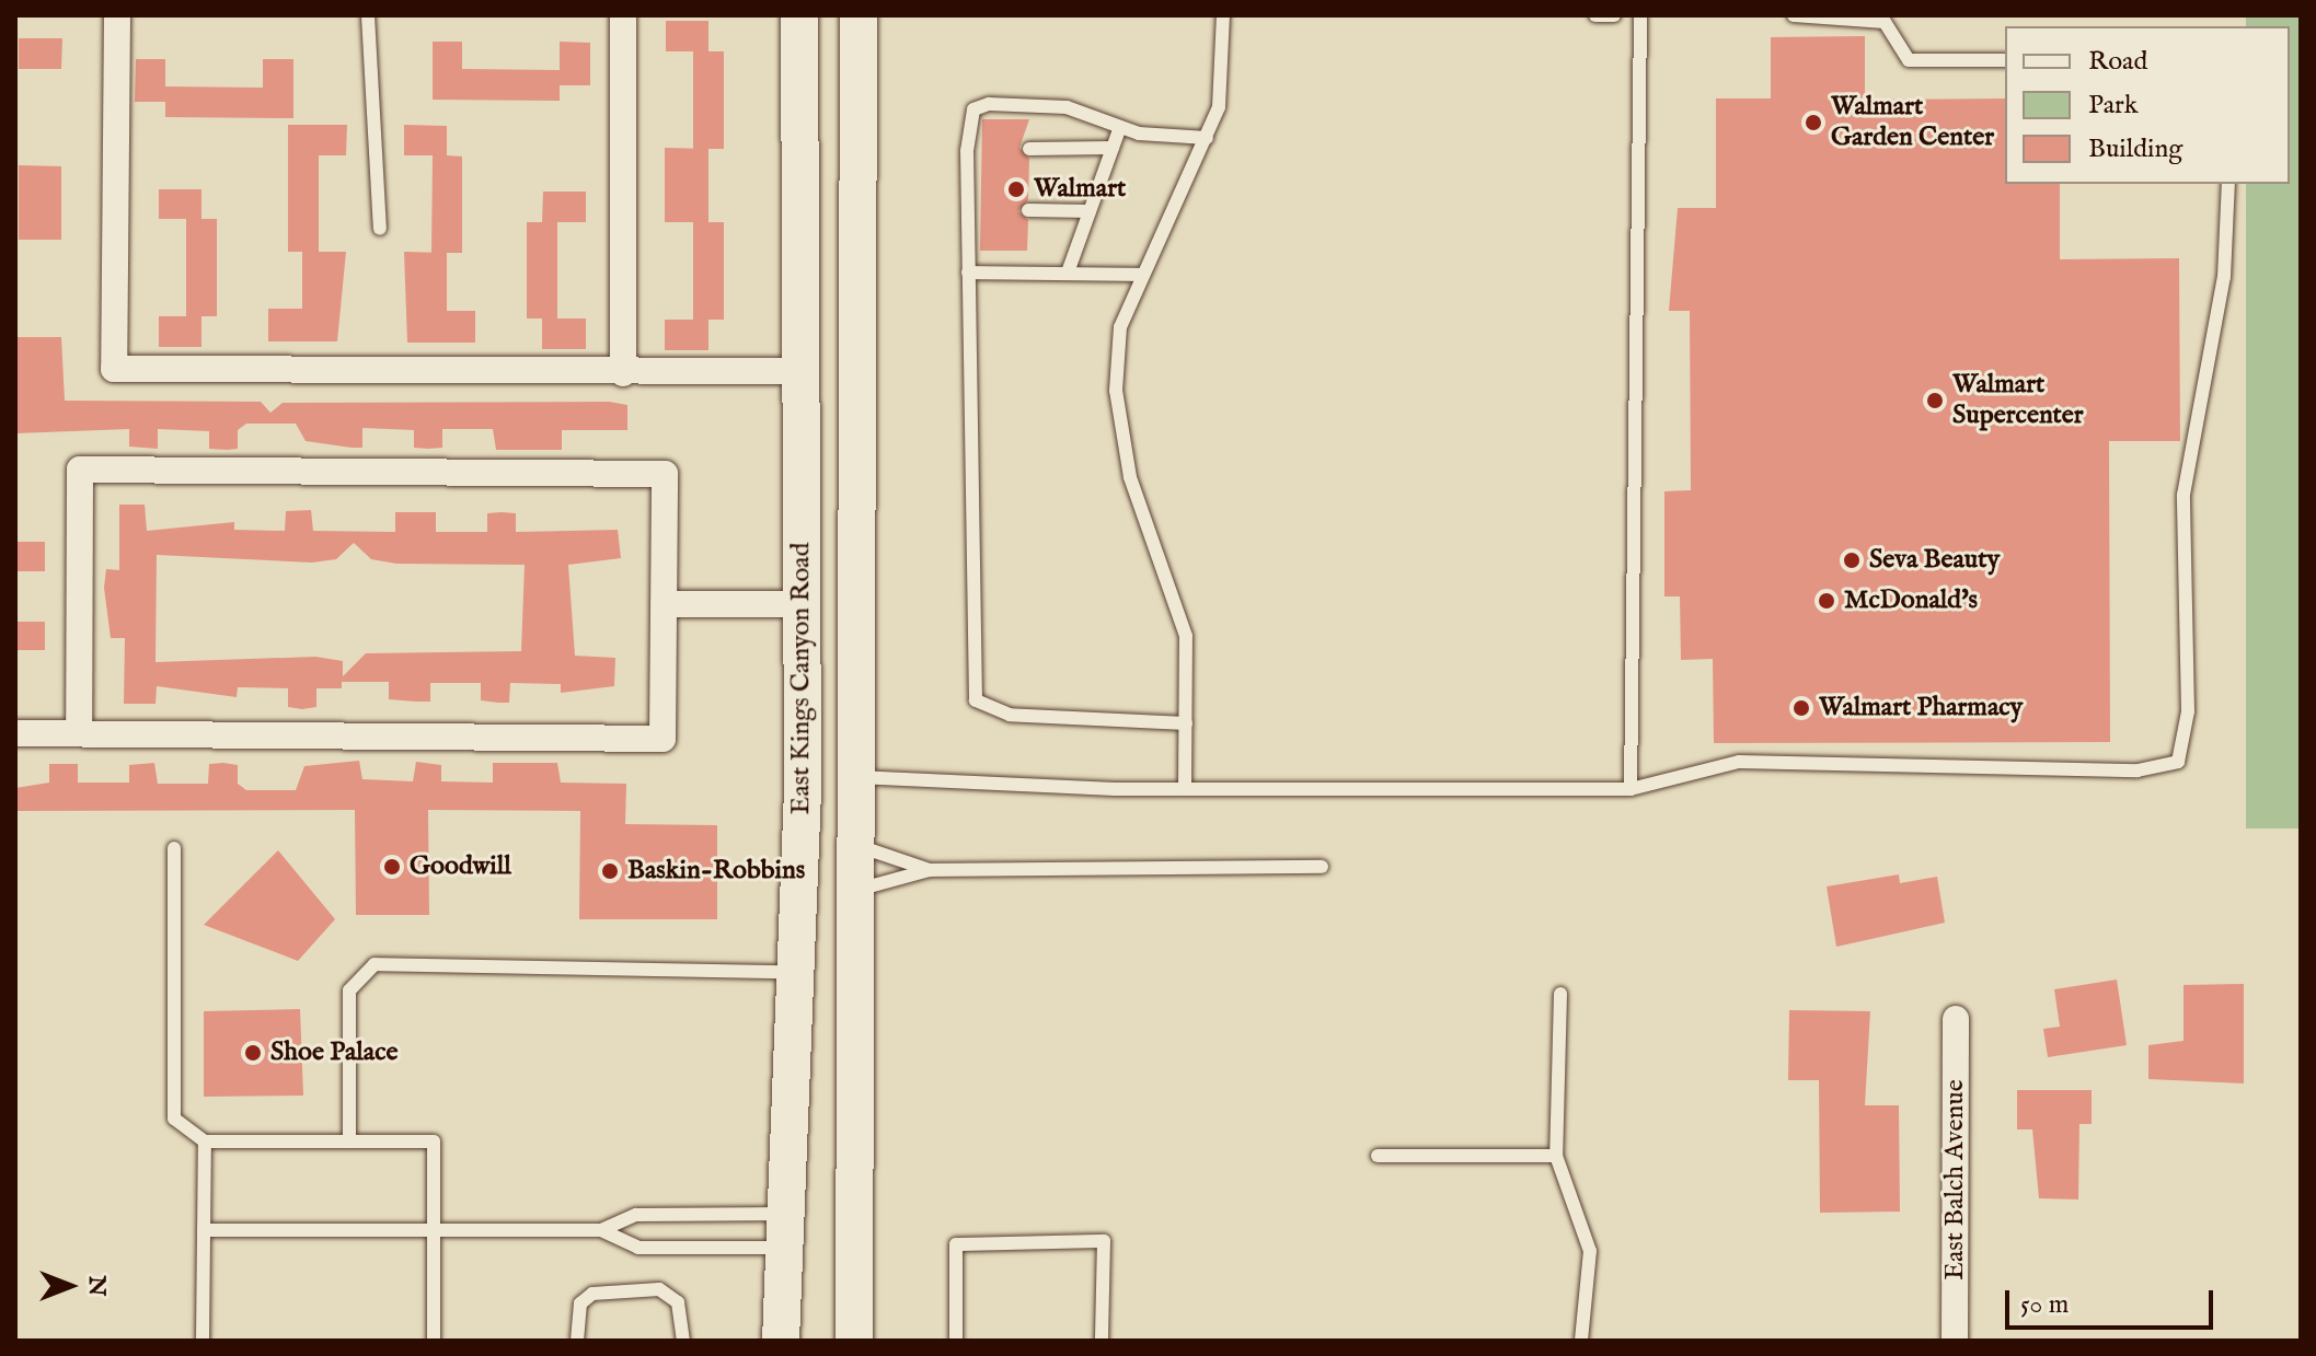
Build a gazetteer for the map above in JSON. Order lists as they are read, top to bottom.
{
  "streets": {
    "main road": ["East Kings Canyon Road"],
    "street": ["East Balch Avenue"]
  },
  "places": [
    "Walmart Garden Center",
    "Walmart",
    "Walmart Supercenter",
    "Seva Beauty",
    "McDonald's",
    "Walmart Pharmacy",
    "Goodwill",
    "Baskin-Robbins",
    "Shoe Palace"
  ],
  "legend": ["Road", "Park", "Building"],
  "scale_bar": "50 m",
  "north": "right"
}
